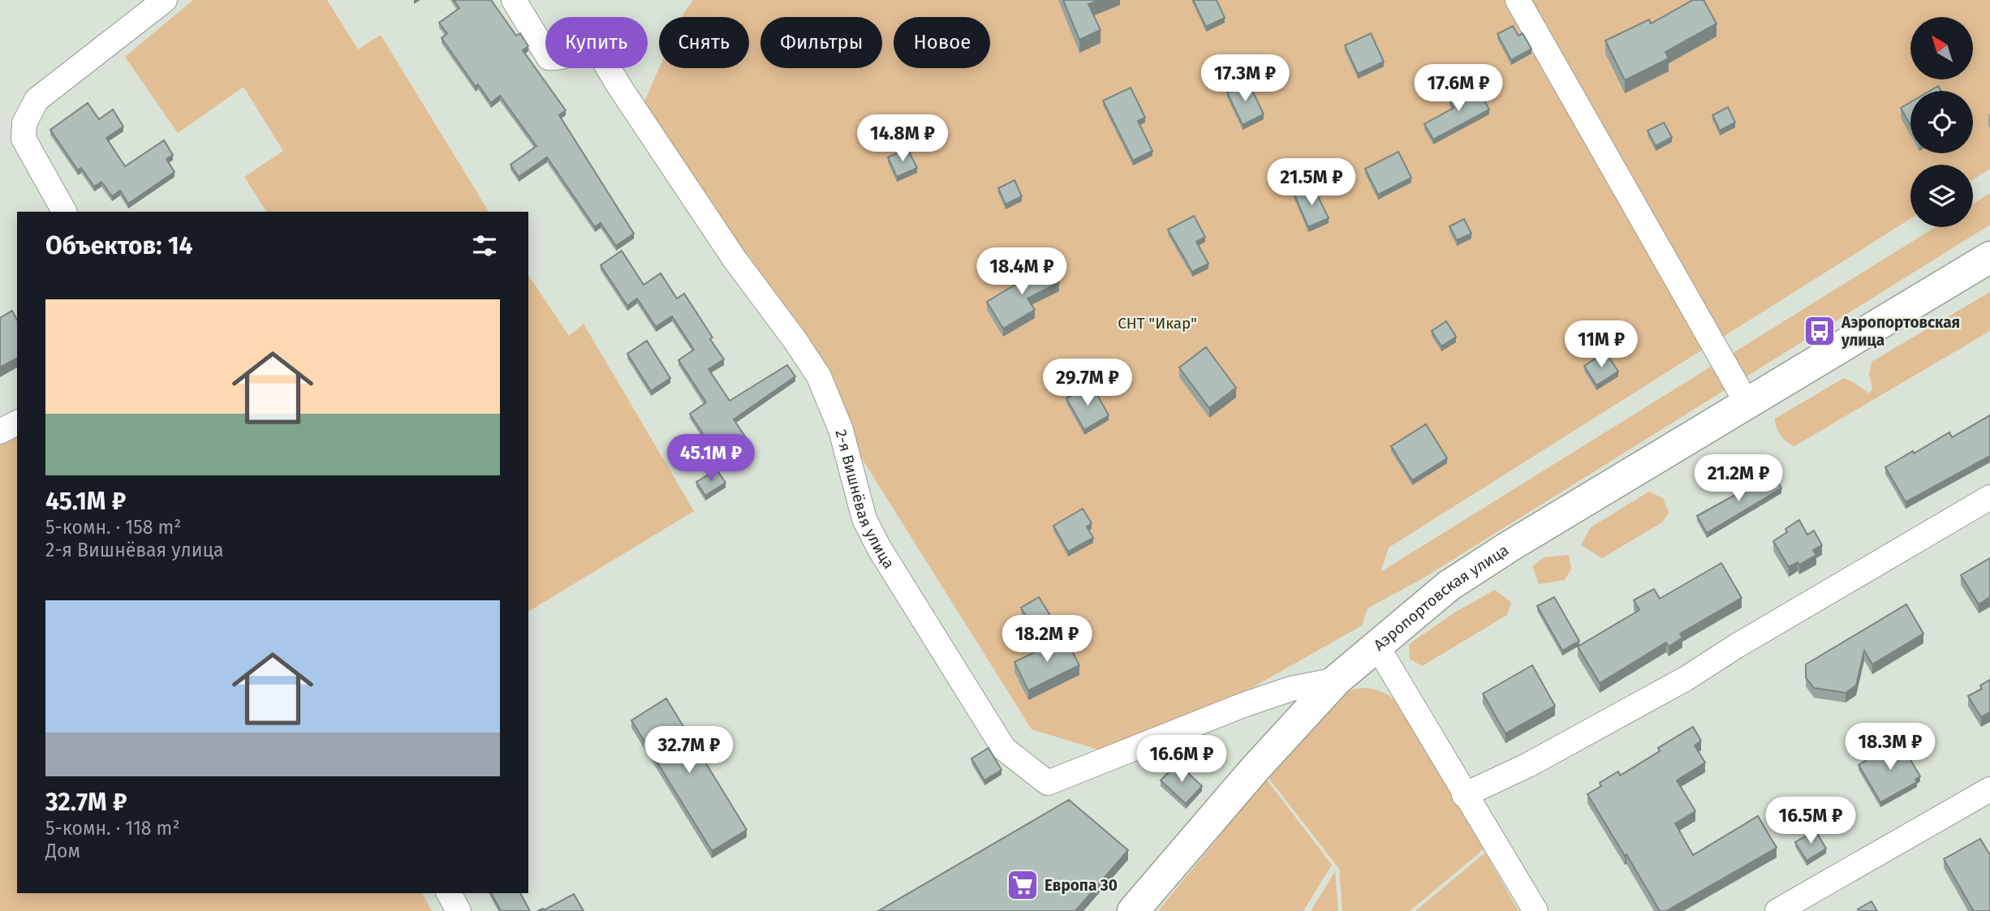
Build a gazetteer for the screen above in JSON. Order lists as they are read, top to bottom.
{
  "streets": {
    "street": ["2-я Вишнёвая улица", "Аэропортовская улица"]
  },
  "crossings": [
    ["2-я Вишнёвая улица", "Аэропортовская улица"]
  ],
  "parks": ["СНТ \"Икар\""],
  "places": {
    "bus stop": ["Аэропортовская улица"],
    "supermarket": ["Европа 30"]
  },
  "north": "top left",
  "page": {
    "chip": [
      "Купить",
      "Снять",
      "Фильтры",
      "Новое"
    ],
    "price": [
      "17.3M ₽",
      "17.6M ₽",
      "14.8M ₽",
      "21.5M ₽",
      "18.4M ₽",
      "11M ₽",
      "29.7M ₽",
      "45.1M ₽",
      "21.2M ₽",
      "18.2M ₽",
      "18.3M ₽",
      "32.7M ₽",
      "16.6M ₽",
      "16.5M ₽"
    ],
    "heading": "Объектов: 14",
    "list": [
      {
        "name": "45.1M ₽",
        "note": "5-комн. · 158 m² · 2-я Вишнёвая улица"
      },
      {
        "name": "32.7M ₽",
        "note": "5-комн. · 118 m² · Дом"
      }
    ]
  }
}
